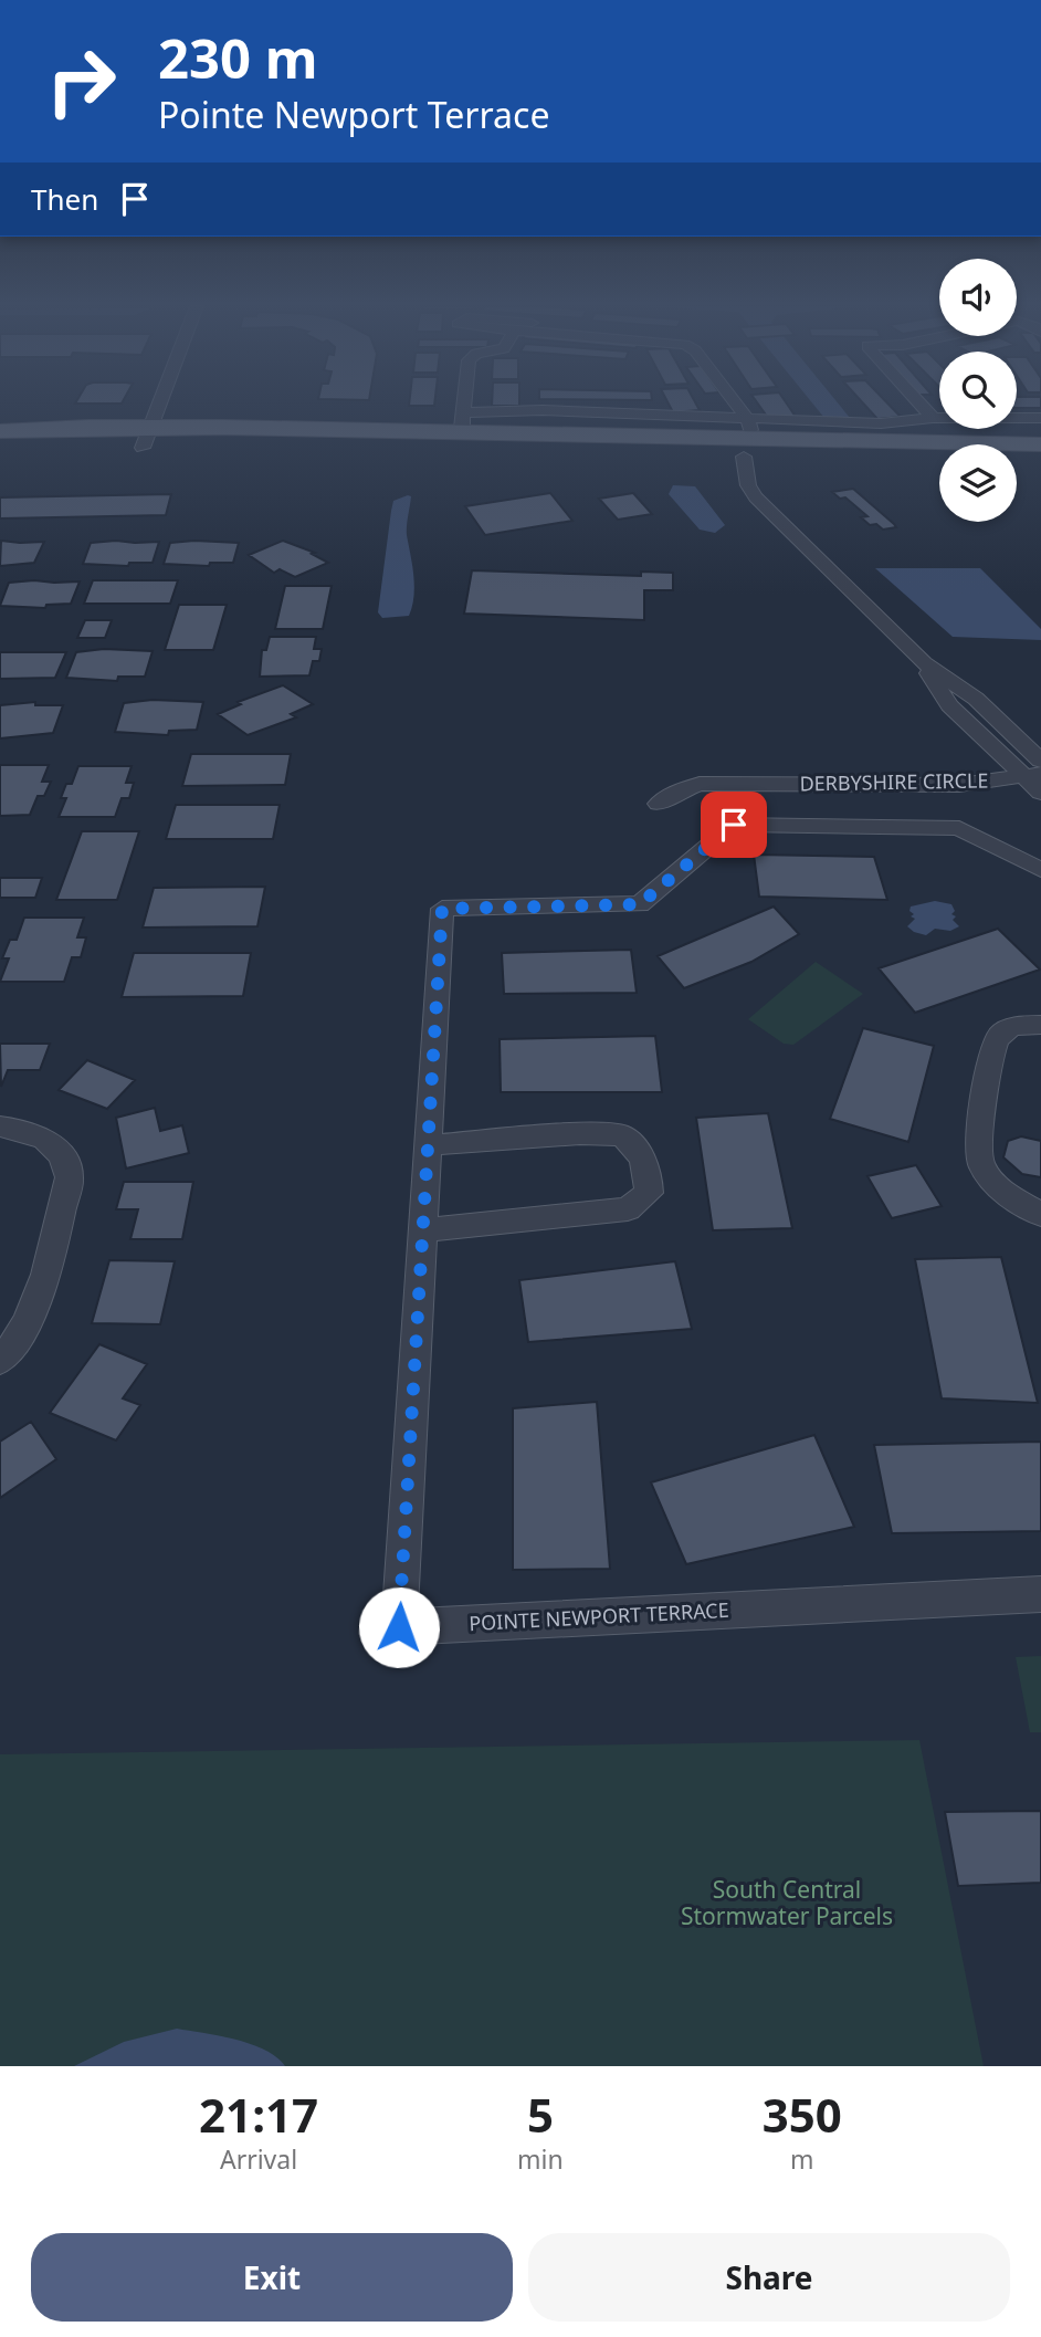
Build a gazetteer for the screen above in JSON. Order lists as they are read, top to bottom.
{
  "streets": {
    "street": ["DERBYSHIRE CIRCLE", "POINTE NEWPORT TERRACE"]
  },
  "parks": ["South Central Stormwater Parcels"],
  "page": {
    "turn": ["230 m", "Pointe Newport Terrace"],
    "then": "Then",
    "eta": [
      "21:17",
      "Arrival",
      "5",
      "min",
      "350",
      "m"
    ],
    "buttons": ["Exit", "Share"]
  }
}
